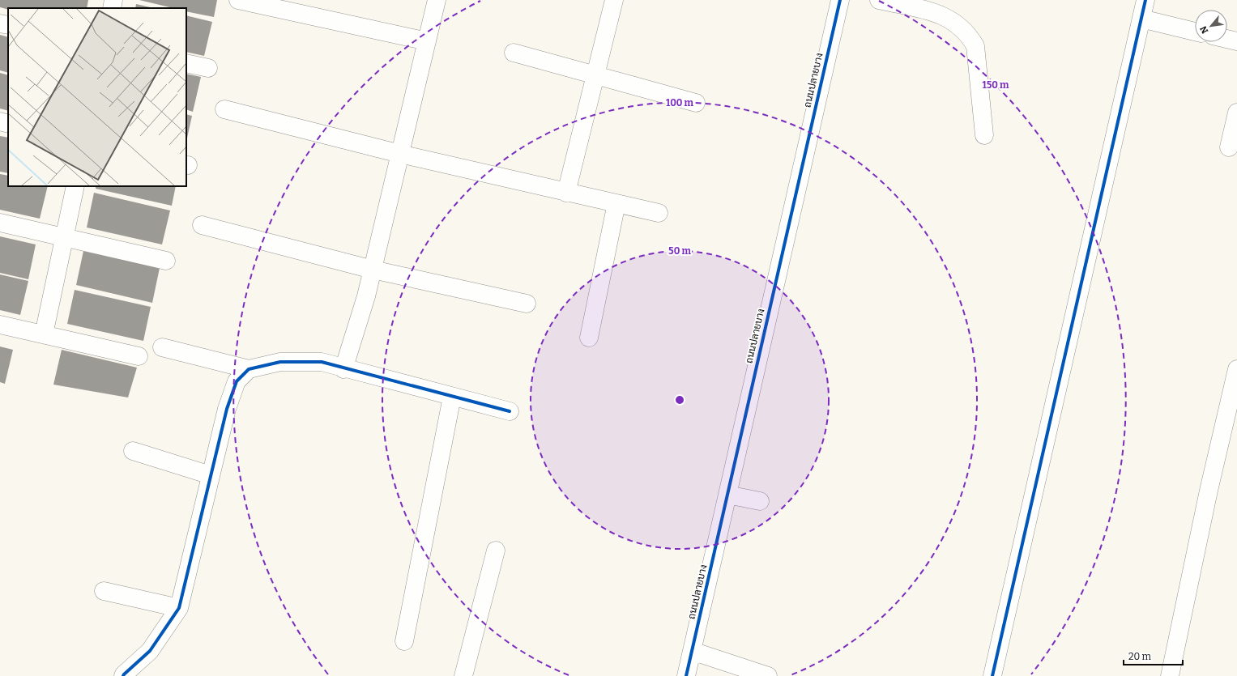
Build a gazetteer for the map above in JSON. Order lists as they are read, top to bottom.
{
  "streets": {
    "street": ["ถนนปลายบาง"]
  },
  "scale_bar": "20 m",
  "north": "bottom left",
  "rings": ["150 m", "100 m", "50 m"]
}
